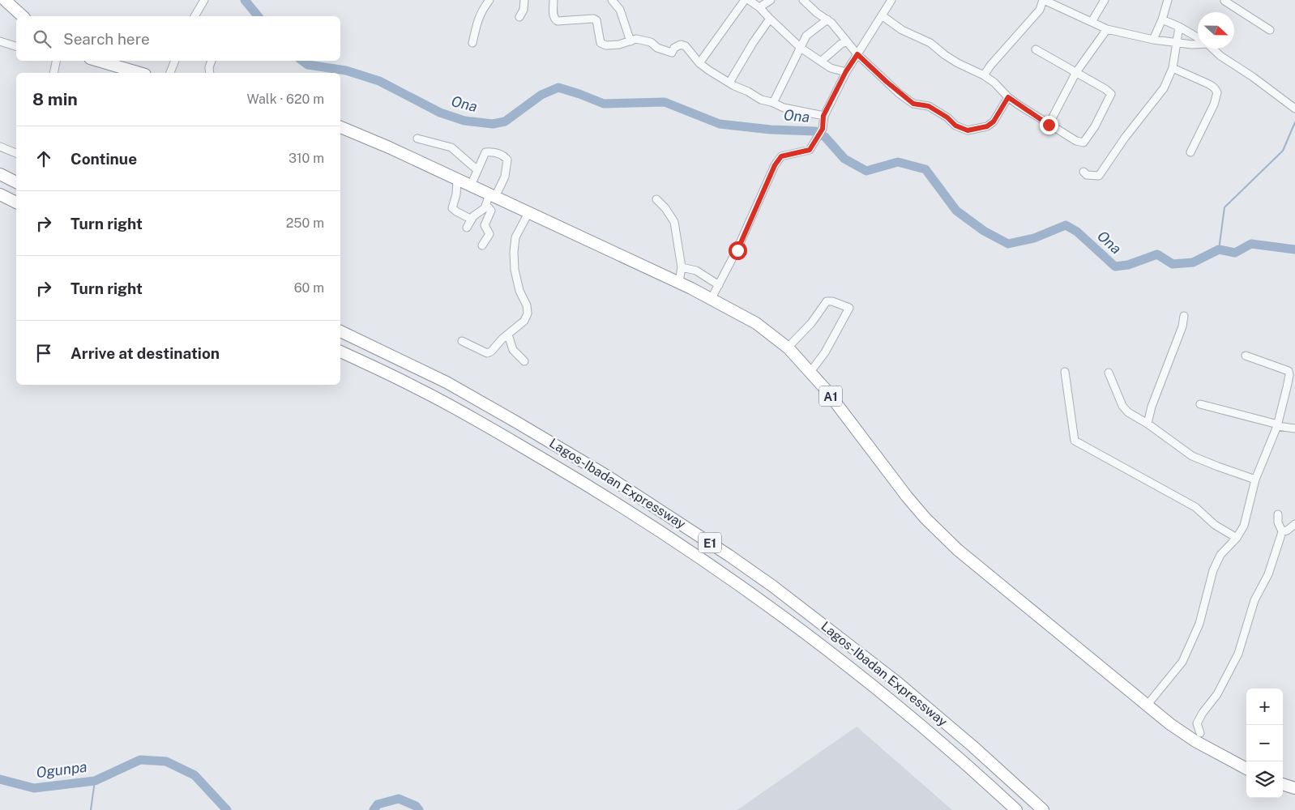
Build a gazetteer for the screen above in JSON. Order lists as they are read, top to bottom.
{
  "streets": {
    "highway": ["A1", "Lagos-Ibadan Expressway", "E1"]
  },
  "water": ["Ona", "Ogunpa"],
  "north": "right",
  "page": {
    "search": "Search here",
    "heading": ["8 min", "Walk · 620 m"],
    "list": [
      ["Continue", "310 m"],
      ["Turn right", "250 m"],
      ["Turn right", "60 m"],
      "Arrive at destination"
    ],
    "map_buttons": ["+", "−"]
  }
}
